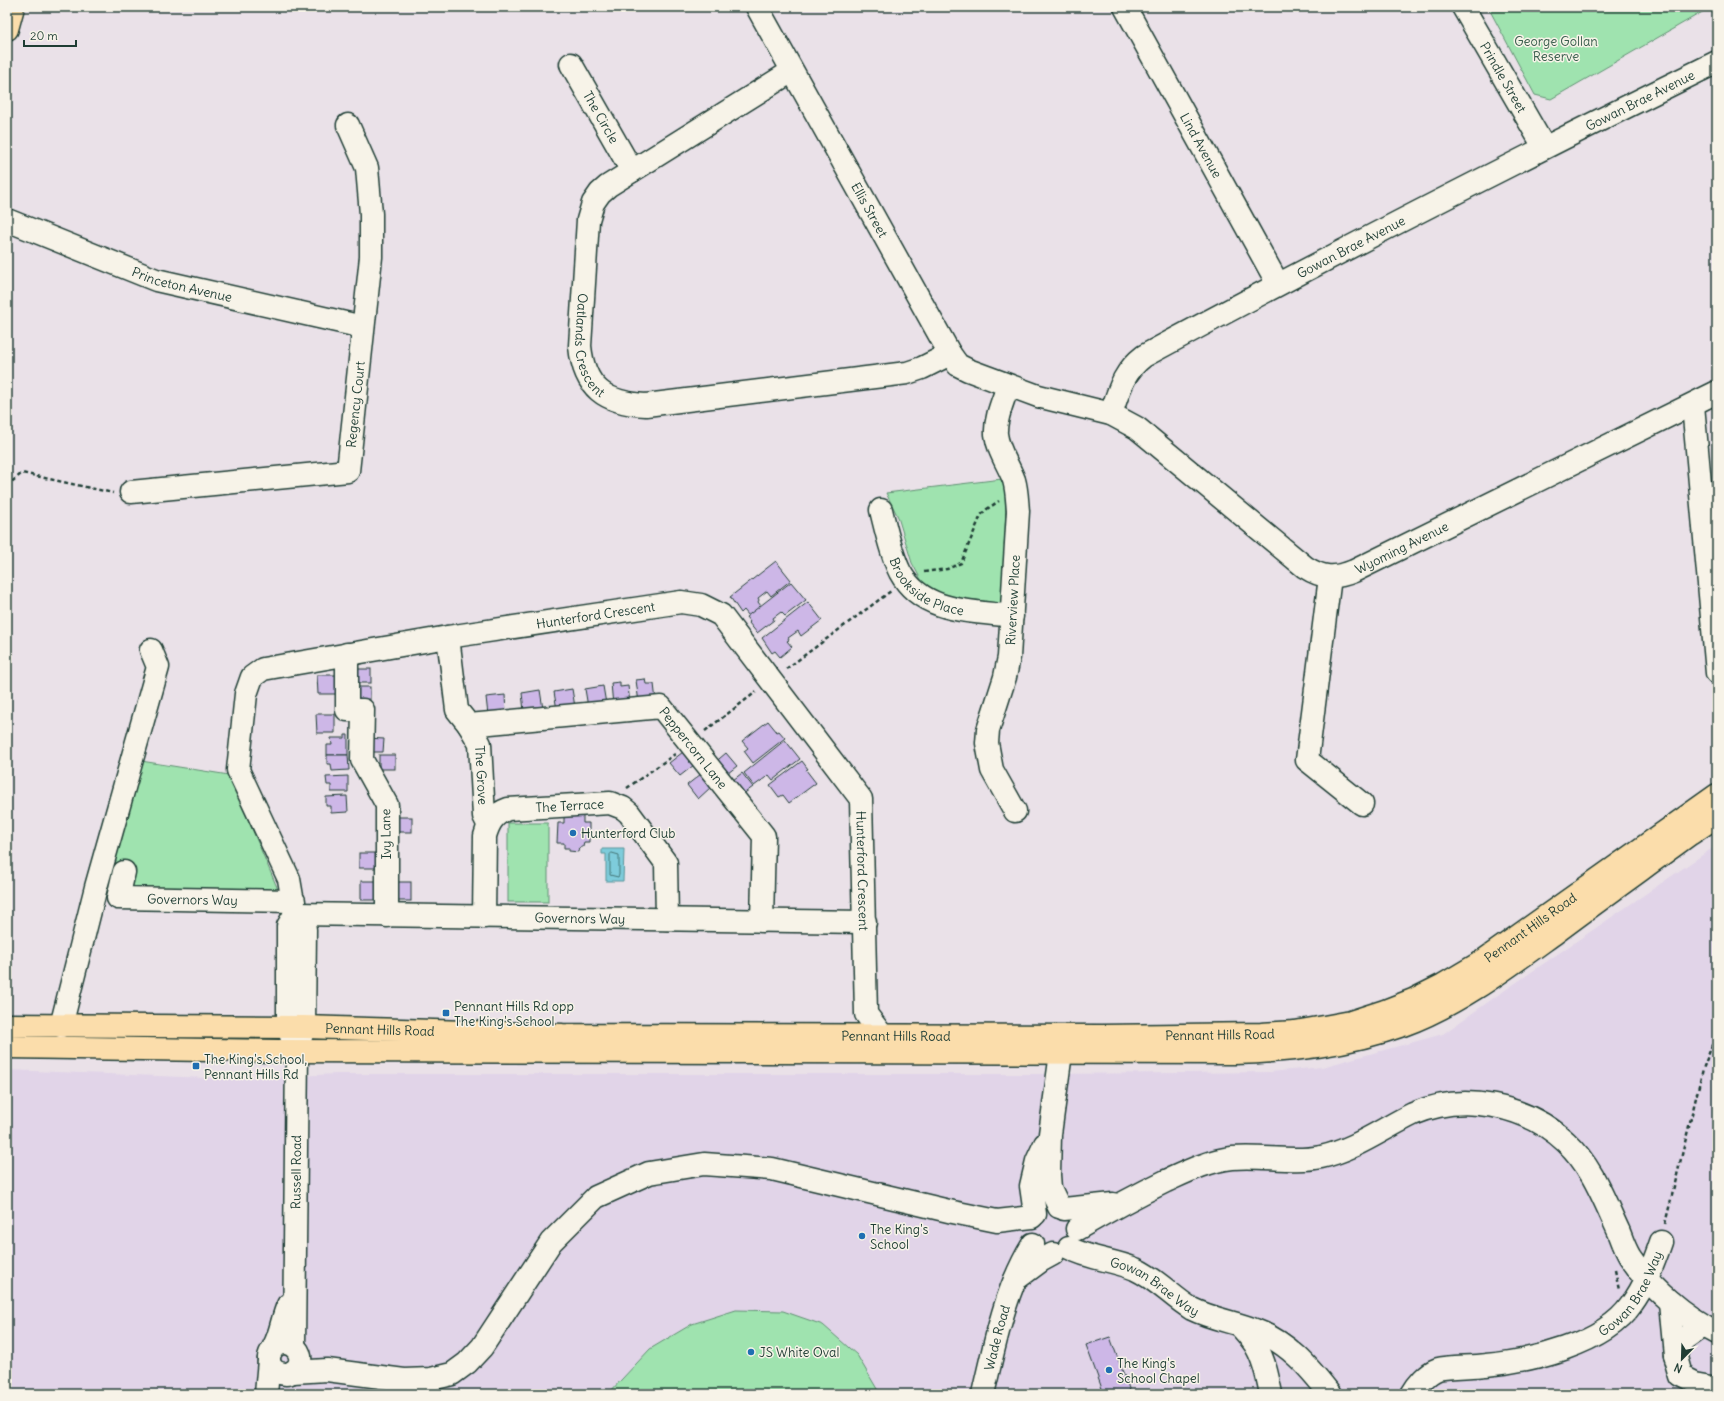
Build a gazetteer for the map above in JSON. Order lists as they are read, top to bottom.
{
  "streets": {
    "main road": ["Pennant Hills Road"],
    "street": [
      "Prindle Street",
      "Gowan Brae Avenue",
      "The Circle",
      "Lind Avenue",
      "Ellis Street",
      "Princeton Avenue",
      "Oatlands Crescent",
      "Regency Court",
      "Wyoming Avenue",
      "Brookside Place",
      "Riverview Place",
      "Hunterford Crescent",
      "Peppercorn Lane",
      "The Grove",
      "The Terrace",
      "Ivy Lane",
      "Governors Way",
      "Russell Road",
      "Gowan Brae Way",
      "Wade Road"
    ]
  },
  "crossings": [
    ["Prindle Street", "Gowan Brae Avenue"],
    ["Gowan Brae Avenue", "Lind Avenue"],
    ["Gowan Brae Avenue", "Wyoming Avenue"],
    ["The Circle", "Oatlands Crescent"],
    ["Ellis Street", "Oatlands Crescent"],
    ["Ellis Street", "Riverview Place"],
    ["Princeton Avenue", "Regency Court"],
    ["Brookside Place", "Riverview Place"],
    ["Hunterford Crescent", "The Grove"],
    ["Hunterford Crescent", "Ivy Lane"],
    ["Hunterford Crescent", "Governors Way"],
    ["Hunterford Crescent", "Pennant Hills Road"],
    ["Peppercorn Lane", "The Grove"],
    ["Peppercorn Lane", "Governors Way"],
    ["The Grove", "The Terrace"],
    ["The Terrace", "Governors Way"],
    ["Ivy Lane", "Governors Way"],
    ["Pennant Hills Road", "Russell Road"],
    ["Gowan Brae Way", "Wade Road"]
  ],
  "parks": ["George Gollan Reserve"],
  "places": {
    "other": [
      "Hunterford Club",
      "The King's School",
      "JS White Oval",
      "The King's School Chapel"
    ],
    "transit": ["Pennant Hills Rd opp The King's School", "The King's School, Pennant Hills Rd"]
  },
  "scale_bar": "20 m",
  "north": "bottom left"
}
